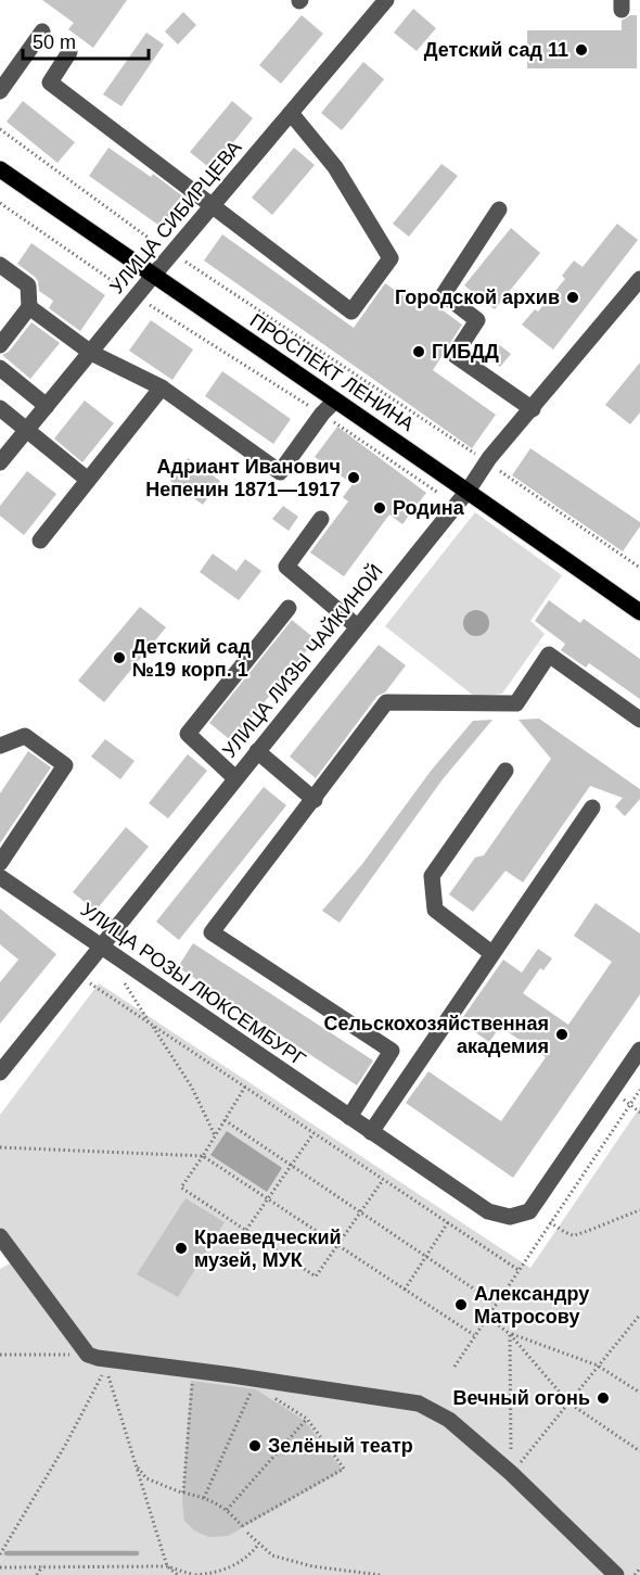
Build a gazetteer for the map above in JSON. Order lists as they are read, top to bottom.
{
  "streets": {
    "main road": ["ПРОСПЕКТ ЛЕНИНА"],
    "street": ["УЛИЦА СИБИРЦЕВА", "УЛИЦА ЛИЗЫ ЧАЙКИНОЙ", "УЛИЦА РОЗЫ ЛЮКСЕМБУРГ"]
  },
  "crossings": [
    ["УЛИЦА СИБИРЦЕВА", "ПРОСПЕКТ ЛЕНИНА"],
    ["ПРОСПЕКТ ЛЕНИНА", "УЛИЦА ЛИЗЫ ЧАЙКИНОЙ"],
    ["УЛИЦА ЛИЗЫ ЧАЙКИНОЙ", "УЛИЦА РОЗЫ ЛЮКСЕМБУРГ"]
  ],
  "places": [
    "Детский сад 11",
    "Городской архив",
    "ГИБДД",
    "Адриант Иванович Непенин 1871—1917",
    "Родина",
    "Детский сад №19 корп. 1",
    "Сельскохозяйственная академия",
    "Краеведческий музей, МУК",
    "Александру Матросову",
    "Вечный огонь",
    "Зелёный театр"
  ],
  "scale_bar": "50 m"
}
